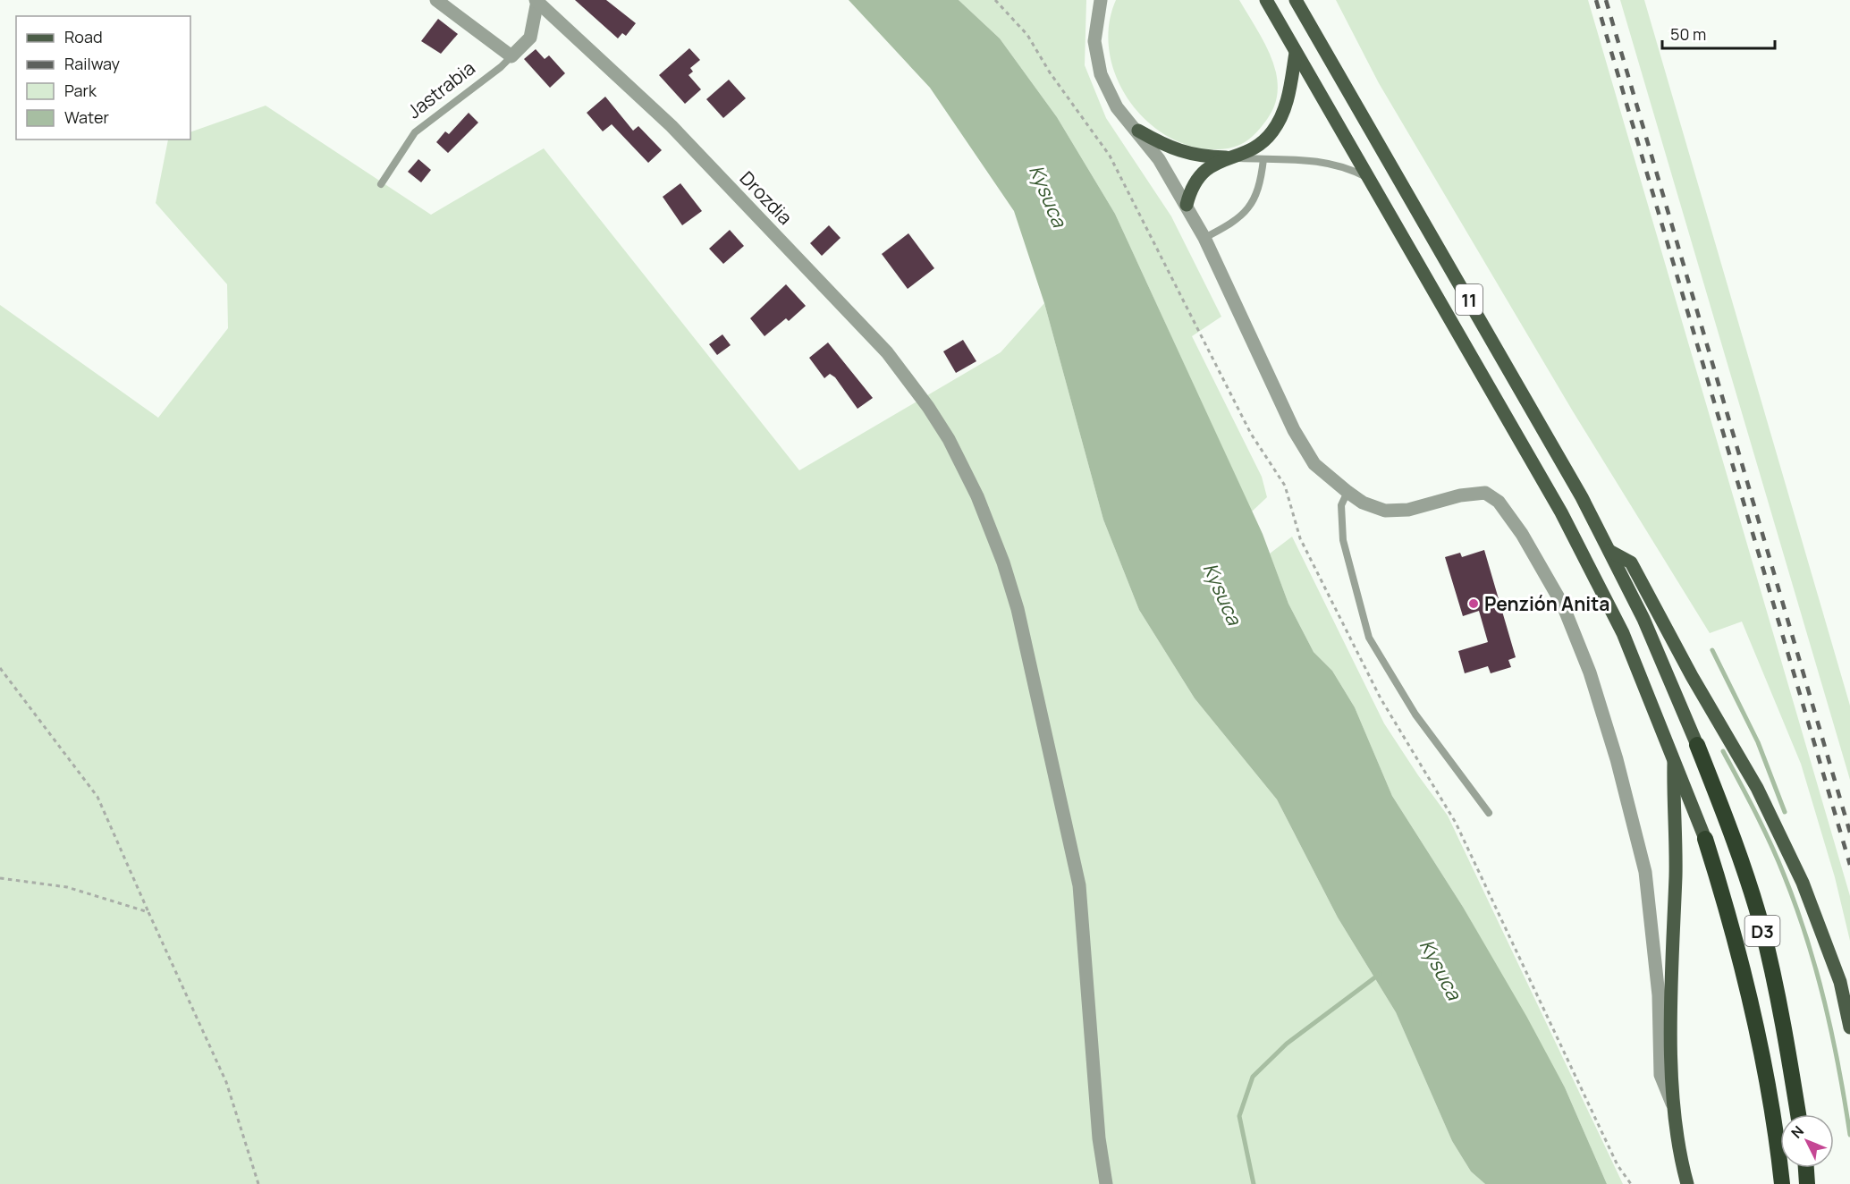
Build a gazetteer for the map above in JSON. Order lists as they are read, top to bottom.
{
  "streets": {
    "highway": ["D3"],
    "main road": ["11"],
    "street": ["Jastrabia", "Drozdia"]
  },
  "crossings": [
    ["Jastrabia", "Drozdia"],
    ["11", "D3"]
  ],
  "water": ["Kysuca"],
  "places": ["Penzión Anita"],
  "legend": [
    "Road",
    "Railway",
    "Park",
    "Water"
  ],
  "scale_bar": "50 m",
  "north": "top left"
}
